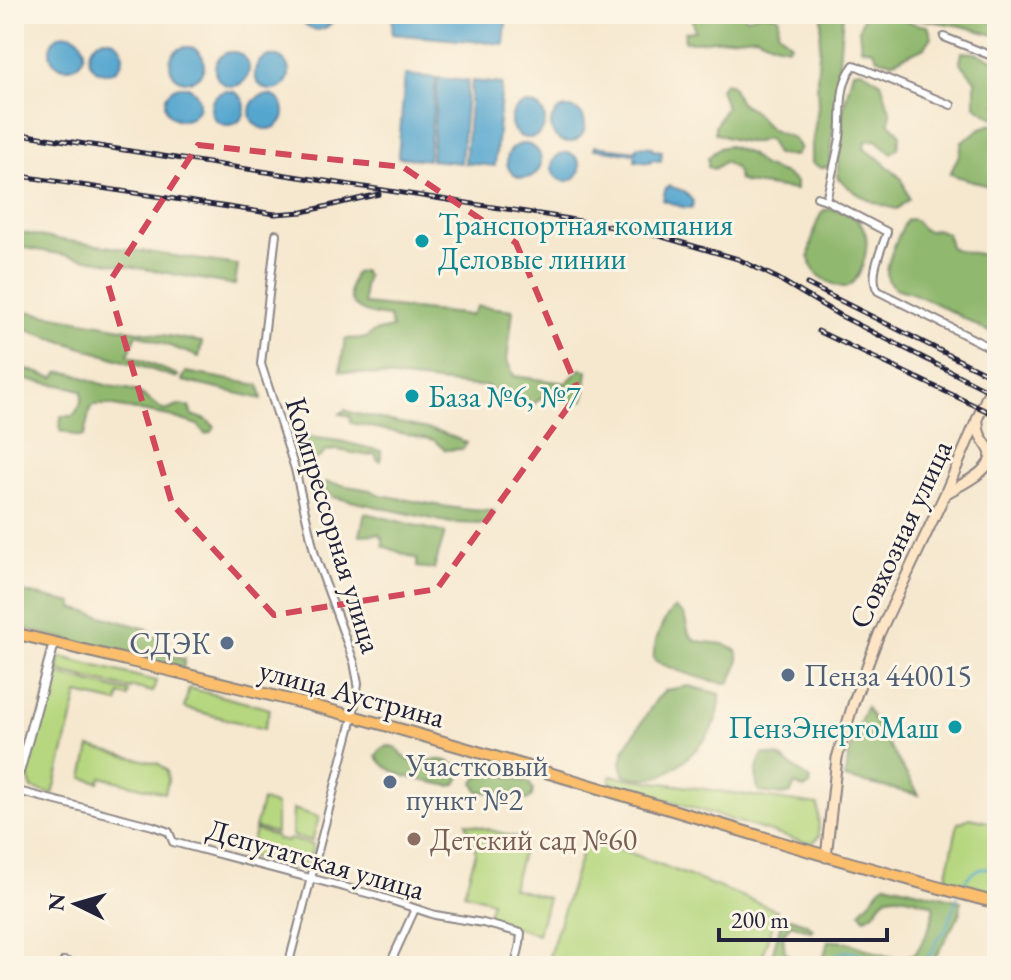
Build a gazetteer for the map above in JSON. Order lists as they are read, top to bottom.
{
  "streets": {
    "main road": ["Совхозная улица", "улица Аустрина"],
    "street": ["Компрессорная улица", "Депутатская улица"]
  },
  "crossings": [
    ["Компрессорная улица", "улица Аустрина"],
    ["Компрессорная улица", "Депутатская улица"],
    ["Совхозная улица", "улица Аустрина"]
  ],
  "places": [
    "Транспортная компания Деловые линии",
    "База №6, №7",
    "СДЭК",
    "Пенза 440015",
    "ПензЭнергоМаш",
    "Участковый пункт №2",
    "Детский сад №60"
  ],
  "scale_bar": "200 m",
  "north": "left"
}
